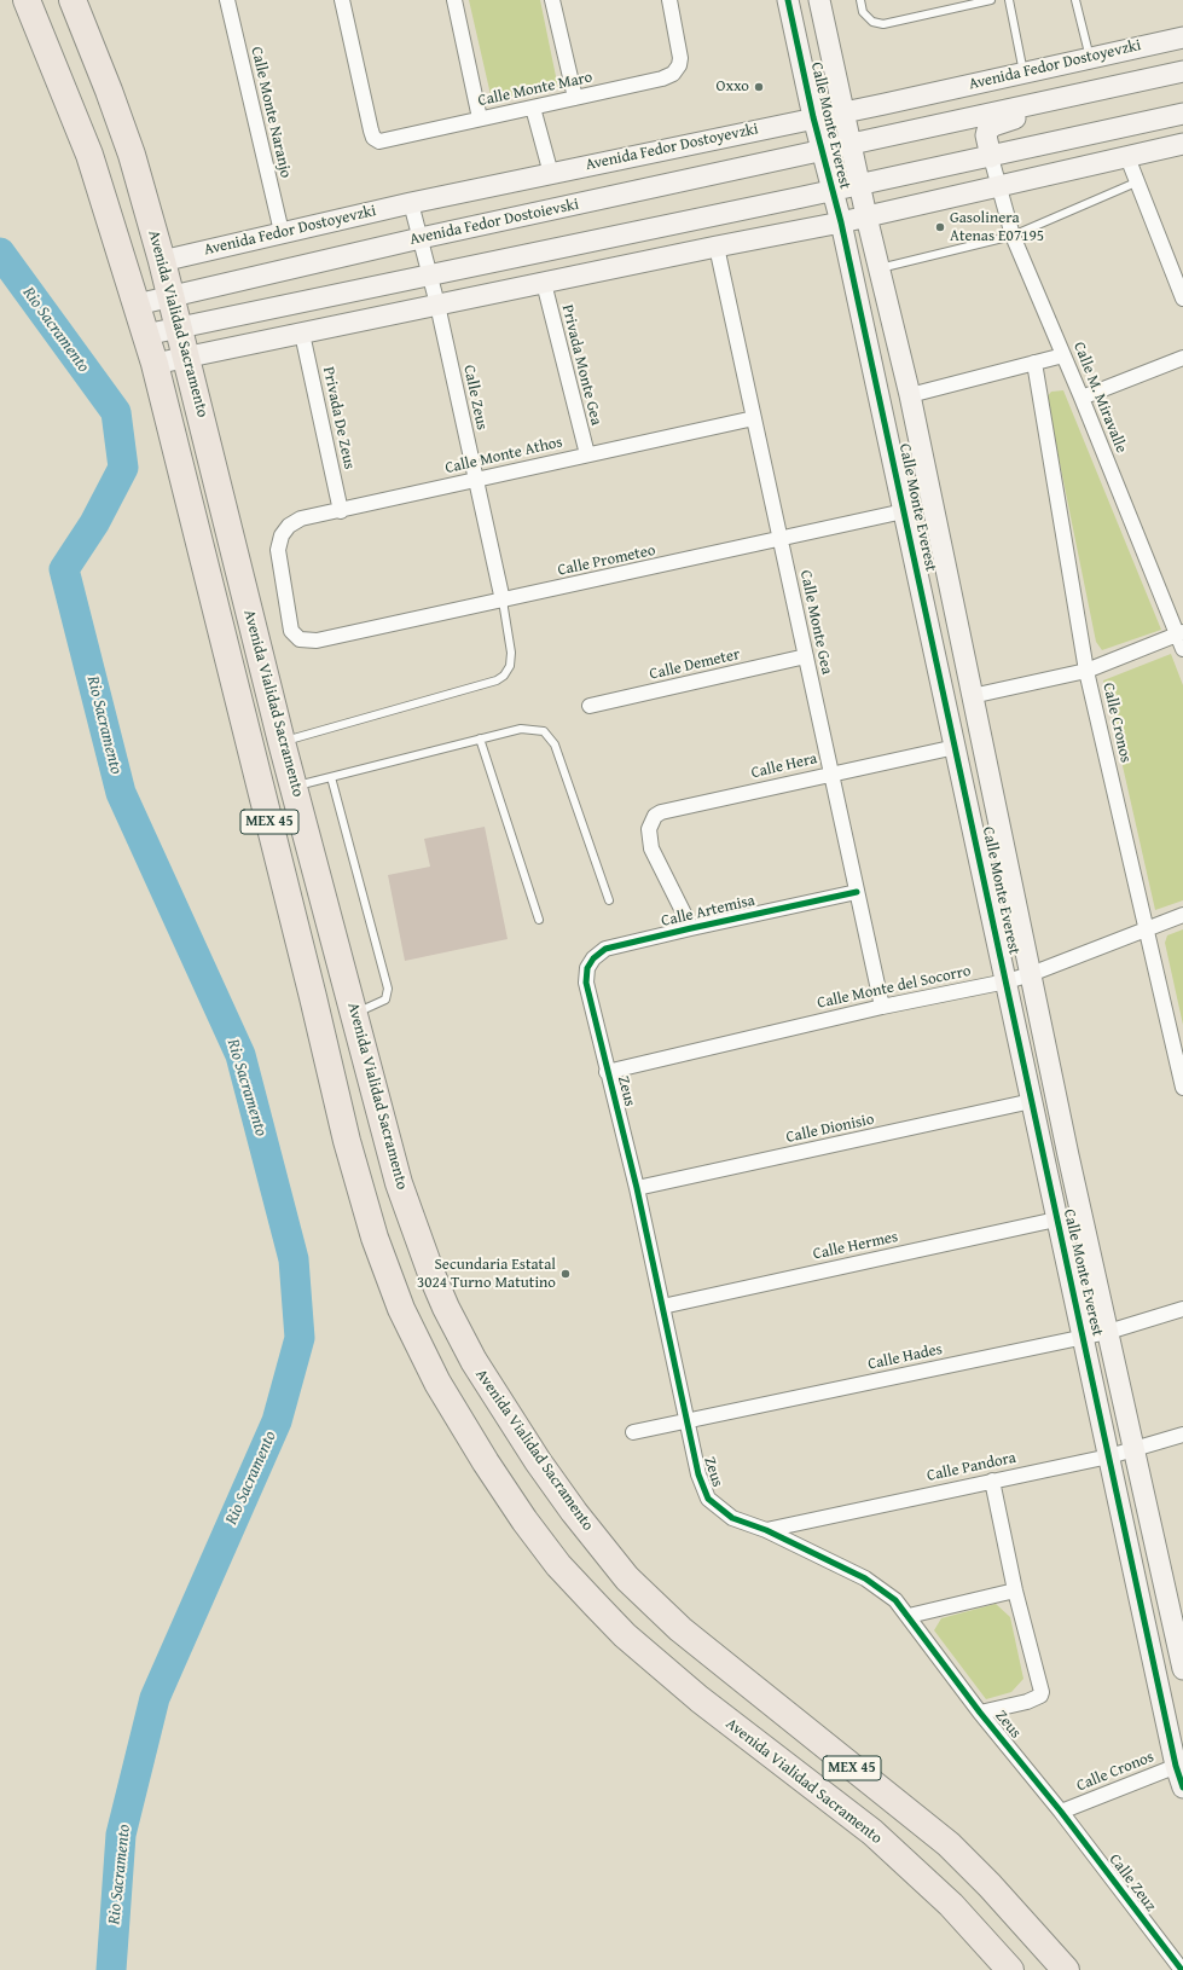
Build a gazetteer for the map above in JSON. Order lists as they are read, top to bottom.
{
  "streets": {
    "highway": ["Avenida Vialidad Sacramento", "MEX 45"],
    "street": [
      "Avenida Fedor Dostoyevzki",
      "Calle Monte Maro",
      "Calle Monte Naranjo",
      "Calle Monte Everest",
      "Avenida Fedor Dostoievski",
      "Privada Monte Gea",
      "Calle Zeus",
      "Calle M. Miravalle",
      "Privada De Zeus",
      "Calle Monte Athos",
      "Calle Prometeo",
      "Calle Monte Gea",
      "Calle Demeter",
      "Calle Cronos",
      "Calle Hera",
      "Calle Artemisa",
      "Calle Monte del Socorro",
      "Zeus",
      "Calle Dionisio",
      "Calle Hermes",
      "Calle Hades",
      "Calle Pandora",
      "Calle Zeuz"
    ]
  },
  "crossings": [
    ["Avenida Fedor Dostoyevzki", "Calle Monte Naranjo"],
    ["Avenida Fedor Dostoyevzki", "Calle Monte Everest"],
    ["Avenida Fedor Dostoyevzki", "Avenida Fedor Dostoievski"],
    ["Avenida Fedor Dostoyevzki", "Avenida Vialidad Sacramento"],
    ["Avenida Fedor Dostoyevzki", "Calle Zeus"],
    ["Calle Monte Everest", "Avenida Fedor Dostoievski"],
    ["Calle Monte Everest", "Calle Prometeo"],
    ["Calle Monte Everest", "Calle Cronos"],
    ["Calle Monte Everest", "Calle Hera"],
    ["Calle Monte Everest", "Calle Monte del Socorro"],
    ["Calle Monte Everest", "Calle Dionisio"],
    ["Calle Monte Everest", "Calle Hermes"],
    ["Calle Monte Everest", "Calle Hades"],
    ["Calle Monte Everest", "Calle Pandora"],
    ["Avenida Fedor Dostoievski", "Avenida Vialidad Sacramento"],
    ["Avenida Fedor Dostoievski", "Calle Zeus"],
    ["Privada Monte Gea", "Calle Monte Athos"],
    ["Calle Zeus", "Calle Monte Athos"],
    ["Calle Zeus", "Calle Prometeo"],
    ["Privada De Zeus", "Calle Monte Athos"],
    ["Calle Monte Athos", "Calle Prometeo"],
    ["Calle Monte Athos", "Calle Monte Gea"],
    ["Calle Prometeo", "Calle Monte Gea"],
    ["Calle Monte Gea", "Calle Demeter"],
    ["Calle Monte Gea", "Calle Hera"],
    ["Calle Monte Gea", "Calle Artemisa"],
    ["Calle Monte Gea", "Calle Monte del Socorro"],
    ["Calle Cronos", "Calle Monte del Socorro"],
    ["Calle Cronos", "Zeus"],
    ["Calle Cronos", "Calle Zeuz"],
    ["Calle Hera", "Calle Artemisa"],
    ["Calle Artemisa", "Zeus"],
    ["Calle Monte del Socorro", "Zeus"],
    ["Zeus", "Calle Dionisio"],
    ["Zeus", "Calle Hermes"],
    ["Zeus", "Calle Hades"],
    ["Zeus", "Calle Pandora"],
    ["Zeus", "Calle Zeuz"]
  ],
  "water": ["Rio Sacramento"],
  "places": ["Oxxo", "Gasolinera Atenas E07195", "Secundaria Estatal 3024 Turno Matutino"]
}
